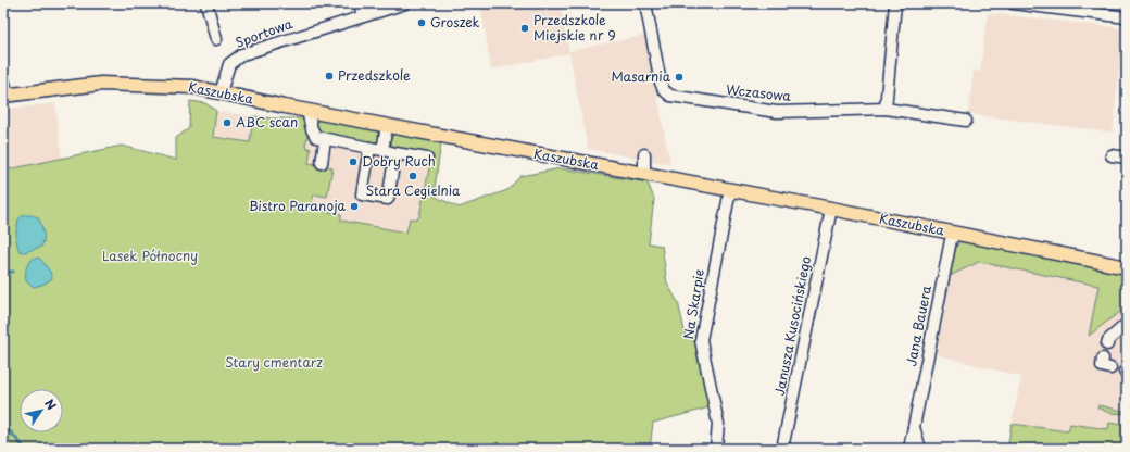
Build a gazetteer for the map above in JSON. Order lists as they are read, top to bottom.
{
  "streets": {
    "main road": ["Kaszubska"],
    "street": [
      "Sportowa",
      "Wczasowa",
      "Na Skarpie",
      "Janusza Kusocińskiego",
      "Jana Bauera"
    ]
  },
  "crossings": [
    ["Sportowa", "Kaszubska"],
    ["Kaszubska", "Na Skarpie"],
    ["Kaszubska", "Janusza Kusocińskiego"],
    ["Kaszubska", "Jana Bauera"]
  ],
  "parks": ["Lasek Północny", "Stary cmentarz"],
  "places": [
    "Groszek",
    "Przedszkole Miejskie nr 9",
    "Przedszkole",
    "Masarnia",
    "ABC scan",
    "Dobry Ruch",
    "Stara Cegielnia",
    "Bistro Paranoja"
  ],
  "north": "top right"
}
